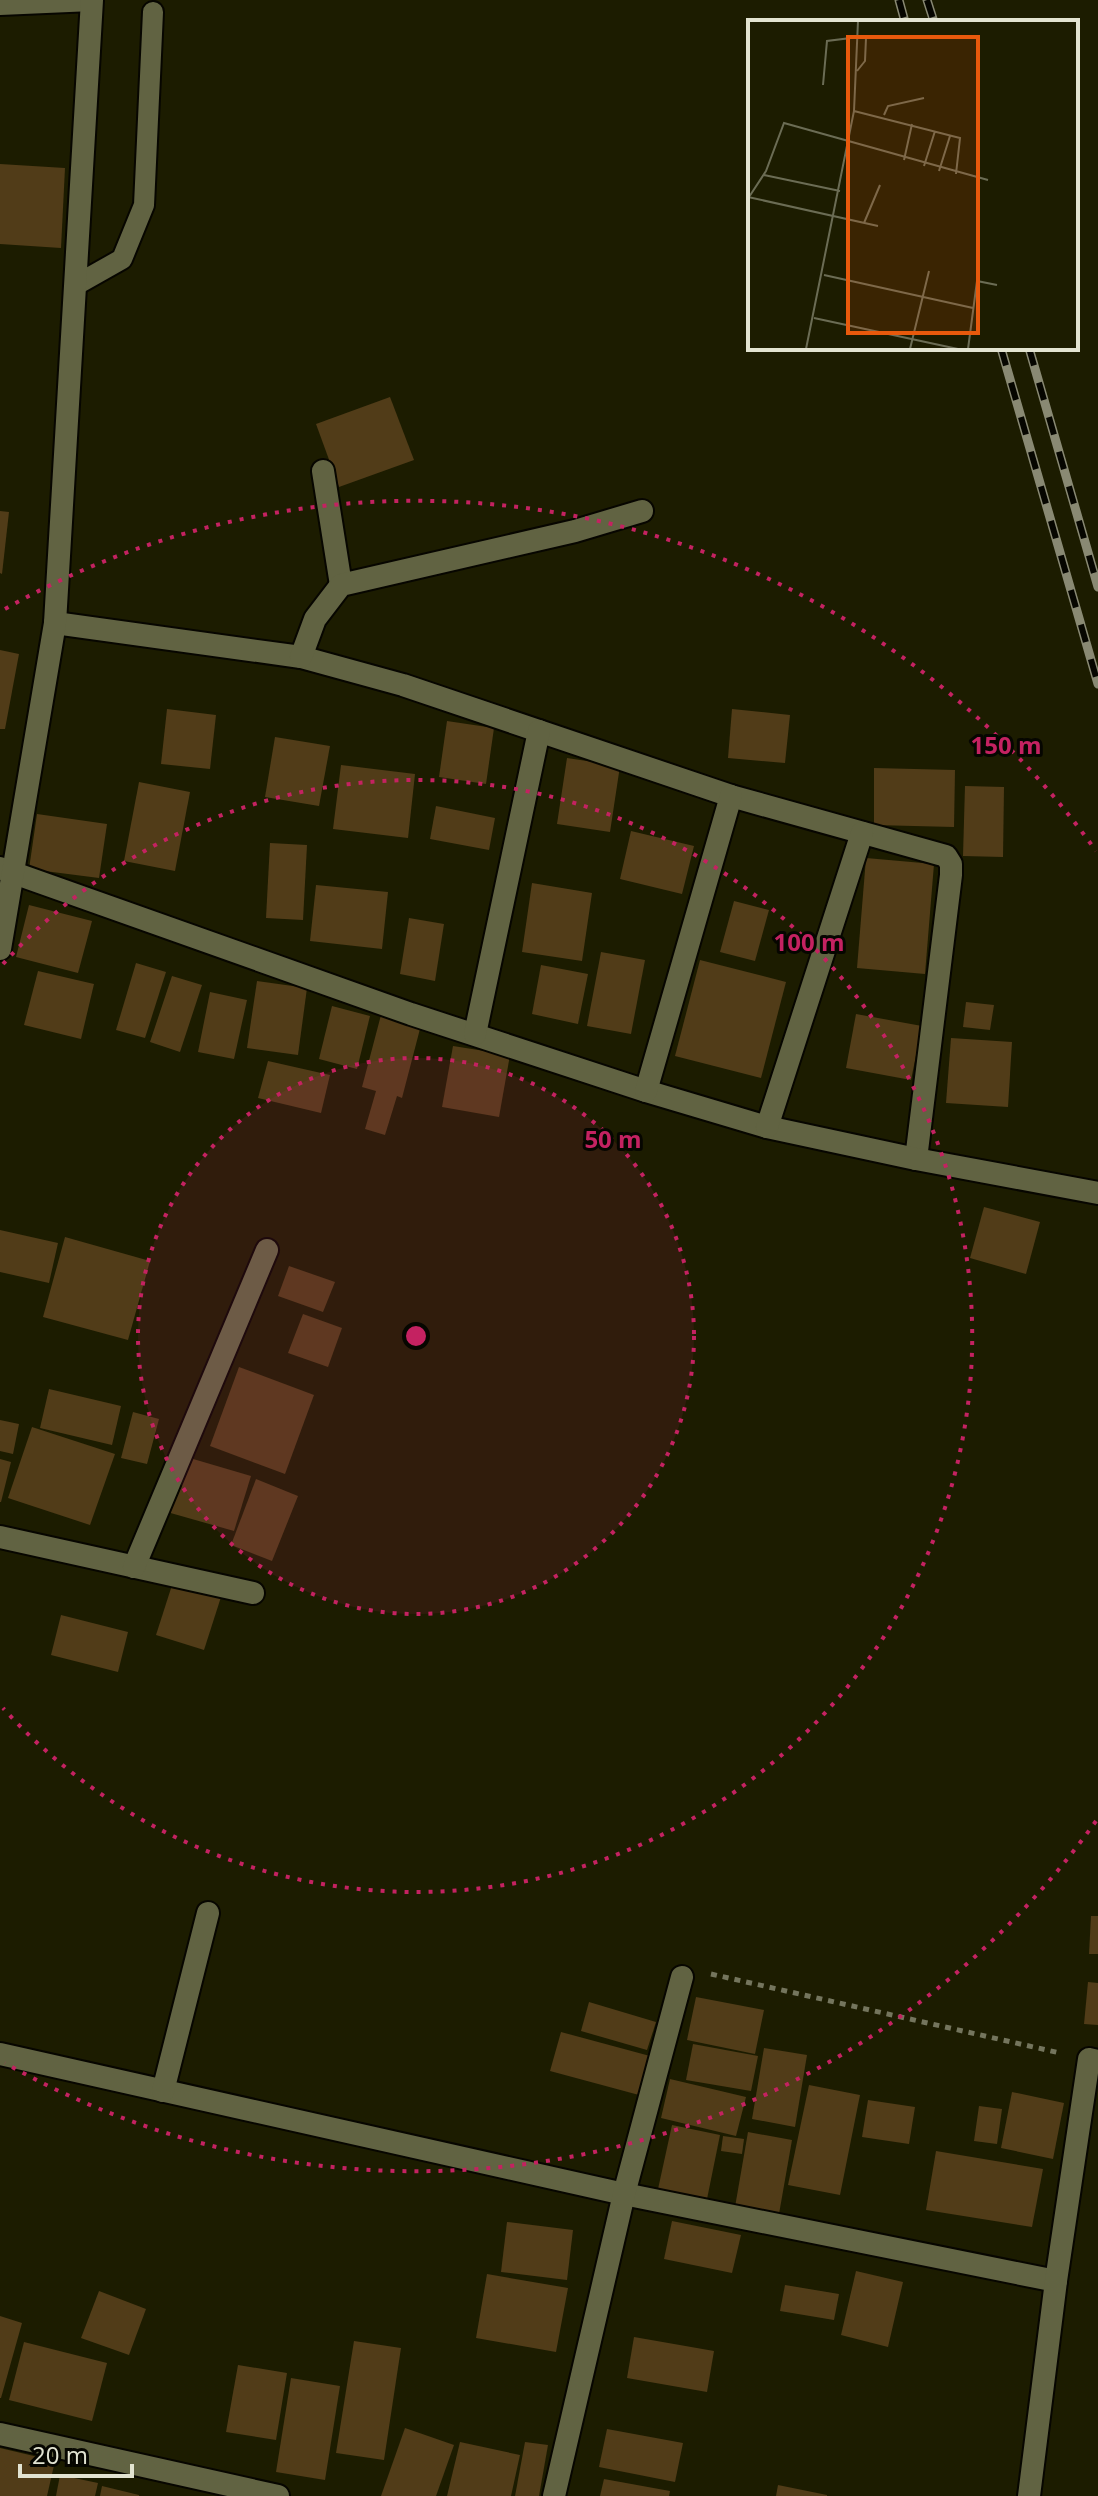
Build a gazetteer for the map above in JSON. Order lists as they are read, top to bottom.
{
  "scale_bar": "20 m",
  "rings": ["150 m", "100 m", "50 m"]
}
